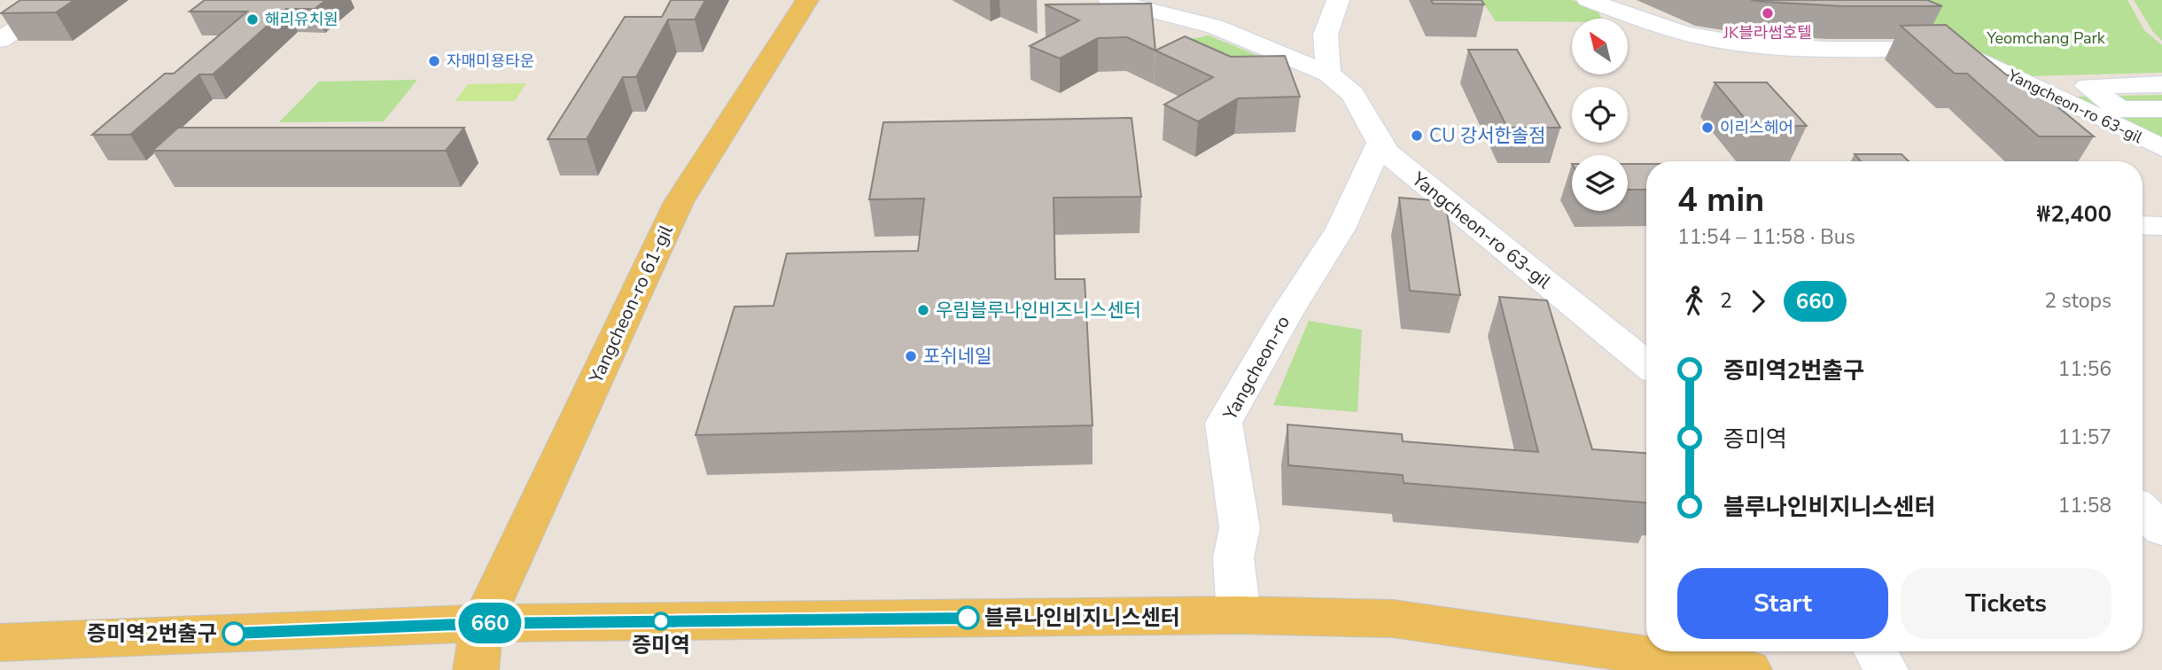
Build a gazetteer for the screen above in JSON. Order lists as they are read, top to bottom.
{
  "streets": {
    "main road": ["Yangcheon-ro 61-gil"],
    "street": ["Yangcheon-ro 63-gil", "Yangcheon-ro"]
  },
  "crossings": [
    ["Yangcheon-ro 63-gil", "Yangcheon-ro"]
  ],
  "parks": ["Yeomchang Park"],
  "places": [
    "JK블라썸호텔",
    "해리유치원",
    "자매미용타운",
    "이리스헤어",
    "CU 강서한솔점",
    "우림블루나인비즈니스센터",
    "포쉬네일",
    "블루나인비지니스센터",
    "증미역",
    "증미역2번출구"
  ],
  "lines": ["bus line 660"],
  "north": "top left",
  "page": {
    "on_map": "660",
    "heading": ["4 min", "11:54 – 11:58 · Bus", "₩2,400"],
    "legs": ["2", "660", "2 stops"],
    "list": [
      {
        "name": "증미역2번출구",
        "value": "11:56"
      },
      {
        "name": "증미역",
        "value": "11:57"
      },
      {
        "name": "블루나인비지니스센터",
        "value": "11:58"
      }
    ],
    "buttons": ["Start", "Tickets"]
  }
}
